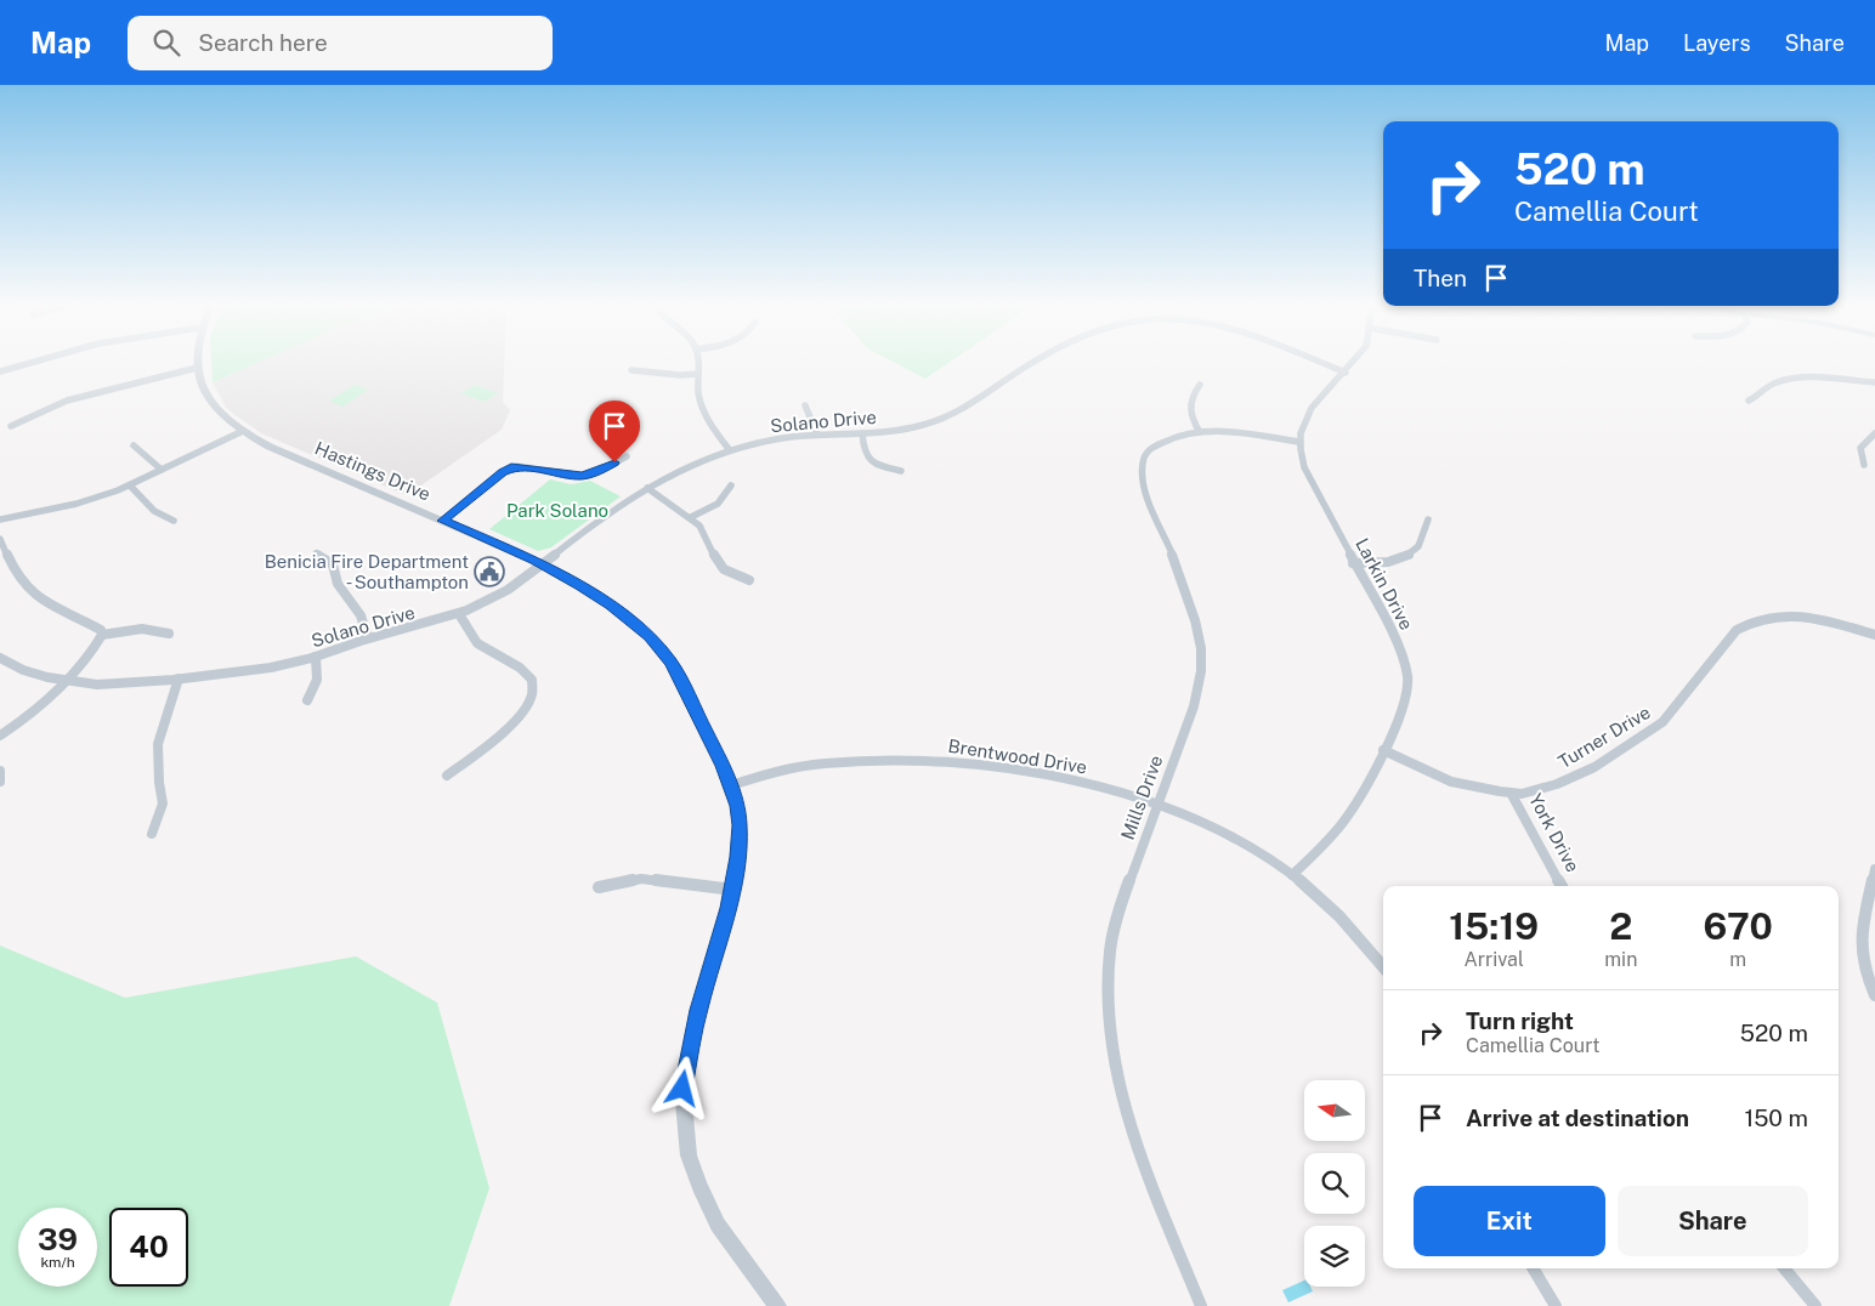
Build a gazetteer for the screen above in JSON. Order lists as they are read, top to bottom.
{
  "streets": {
    "street": [
      "Solano Drive",
      "Hastings Drive",
      "Larkin Drive",
      "Turner Drive",
      "Brentwood Drive",
      "Mills Drive",
      "York Drive"
    ]
  },
  "crossings": [
    ["Solano Drive", "Hastings Drive"],
    ["Hastings Drive", "Brentwood Drive"],
    ["Larkin Drive", "Turner Drive"],
    ["Larkin Drive", "Brentwood Drive"],
    ["Larkin Drive", "Mills Drive"],
    ["Turner Drive", "York Drive"],
    ["Brentwood Drive", "Mills Drive"]
  ],
  "parks": ["Park Solano"],
  "places": {
    "public building": ["Benicia Fire Department - Southampton"]
  },
  "north": "left",
  "page": {
    "header": "Map",
    "search": "Search here",
    "nav": ["Map", "Layers", "Share"],
    "turn": ["520 m", "Camellia Court"],
    "then": "Then",
    "eta": [
      "15:19",
      "Arrival",
      "2",
      "min",
      "670",
      "m"
    ],
    "list": [
      {
        "name": "Turn right",
        "note": "Camellia Court",
        "value": "520 m"
      },
      {
        "name": "Arrive at destination",
        "value": "150 m"
      }
    ],
    "buttons": ["Exit", "Share"],
    "speed": "39 km/h",
    "limit": "40"
  }
}
